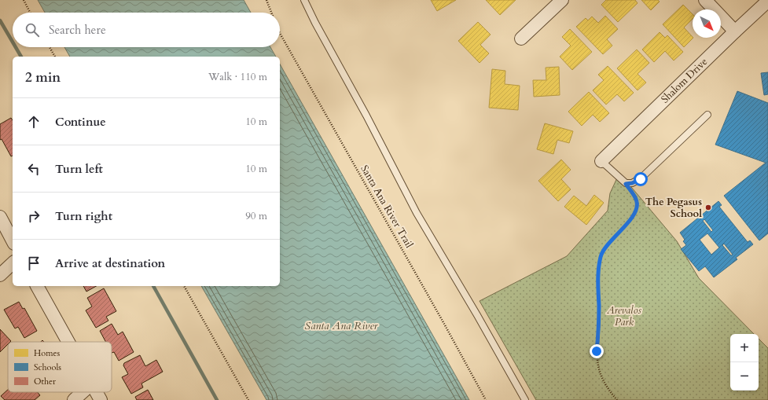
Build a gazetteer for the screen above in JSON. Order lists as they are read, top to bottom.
{
  "streets": {
    "street": ["Shalom Drive"],
    "path": ["Santa Ana River Trail"]
  },
  "water": ["Santa Ana River"],
  "parks": ["Arevalos Park"],
  "places": ["The Pegasus School"],
  "legend": ["Homes", "Schools", "Other"],
  "north": "bottom right",
  "page": {
    "search": "Search here",
    "heading": ["2 min", "Walk · 110 m"],
    "list": [
      ["Continue", "10 m"],
      ["Turn left", "10 m"],
      ["Turn right", "90 m"],
      "Arrive at destination"
    ],
    "map_buttons": ["+", "−"]
  }
}
